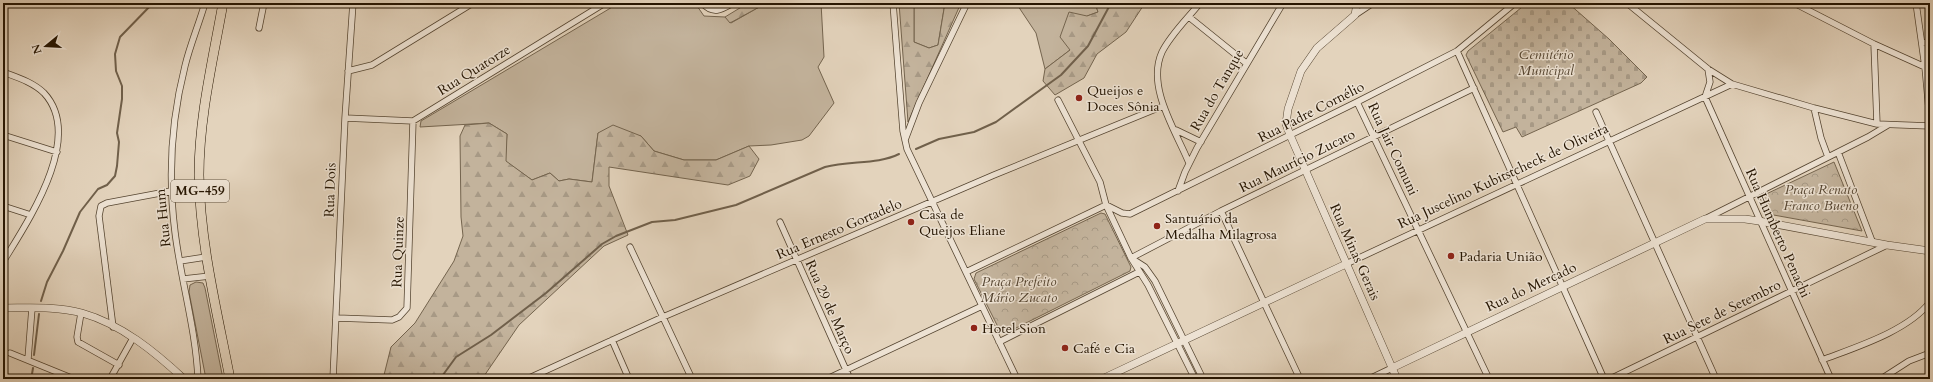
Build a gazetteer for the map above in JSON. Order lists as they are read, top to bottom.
{
  "streets": {
    "main road": ["MG-459"],
    "street": [
      "Rua Quatorze",
      "Rua do Tanque",
      "Rua Padre Cornélio",
      "Rua Jair Comuni",
      "Rua Maurício Zucato",
      "Rua Juscelino Kubitstcheck de Oliveira",
      "Rua Dois",
      "Rua Hum",
      "Rua Ernesto Gortadelo",
      "Rua Humberto Penachi",
      "Rua Quinze",
      "Rua Minas Gerais",
      "Rua do Mercado",
      "Rua 29 de Março",
      "Rua Sete de Setembro"
    ]
  },
  "crossings": [
    ["Rua Quatorze", "Rua Quinze"],
    ["Rua do Tanque", "Rua Padre Cornélio"],
    ["Rua Padre Cornélio", "Rua Jair Comuni"],
    ["Rua Padre Cornélio", "Rua Minas Gerais"],
    ["Rua Jair Comuni", "Rua Maurício Zucato"],
    ["Rua Jair Comuni", "Rua Juscelino Kubitstcheck de Oliveira"],
    ["Rua Jair Comuni", "Rua do Mercado"],
    ["Rua Maurício Zucato", "Rua Minas Gerais"],
    ["Rua Juscelino Kubitstcheck de Oliveira", "Rua Humberto Penachi"],
    ["Rua Juscelino Kubitstcheck de Oliveira", "Rua Minas Gerais"],
    ["Rua Dois", "Rua Quinze"],
    ["Rua Ernesto Gortadelo", "Rua 29 de Março"],
    ["Rua Humberto Penachi", "Rua Sete de Setembro"],
    ["Rua Minas Gerais", "Rua do Mercado"]
  ],
  "parks": ["Cemitério Municipal", "Praça Renato Franco Bueno", "Praça Prefeito Mário Zucato"],
  "places": [
    "Queijos e Doces Sônia",
    "Casa de Queijos Eliane",
    "Santuário da Medalha Milagrosa",
    "Padaria União",
    "Hotel Sion",
    "Café e Cia"
  ],
  "north": "left"
}
